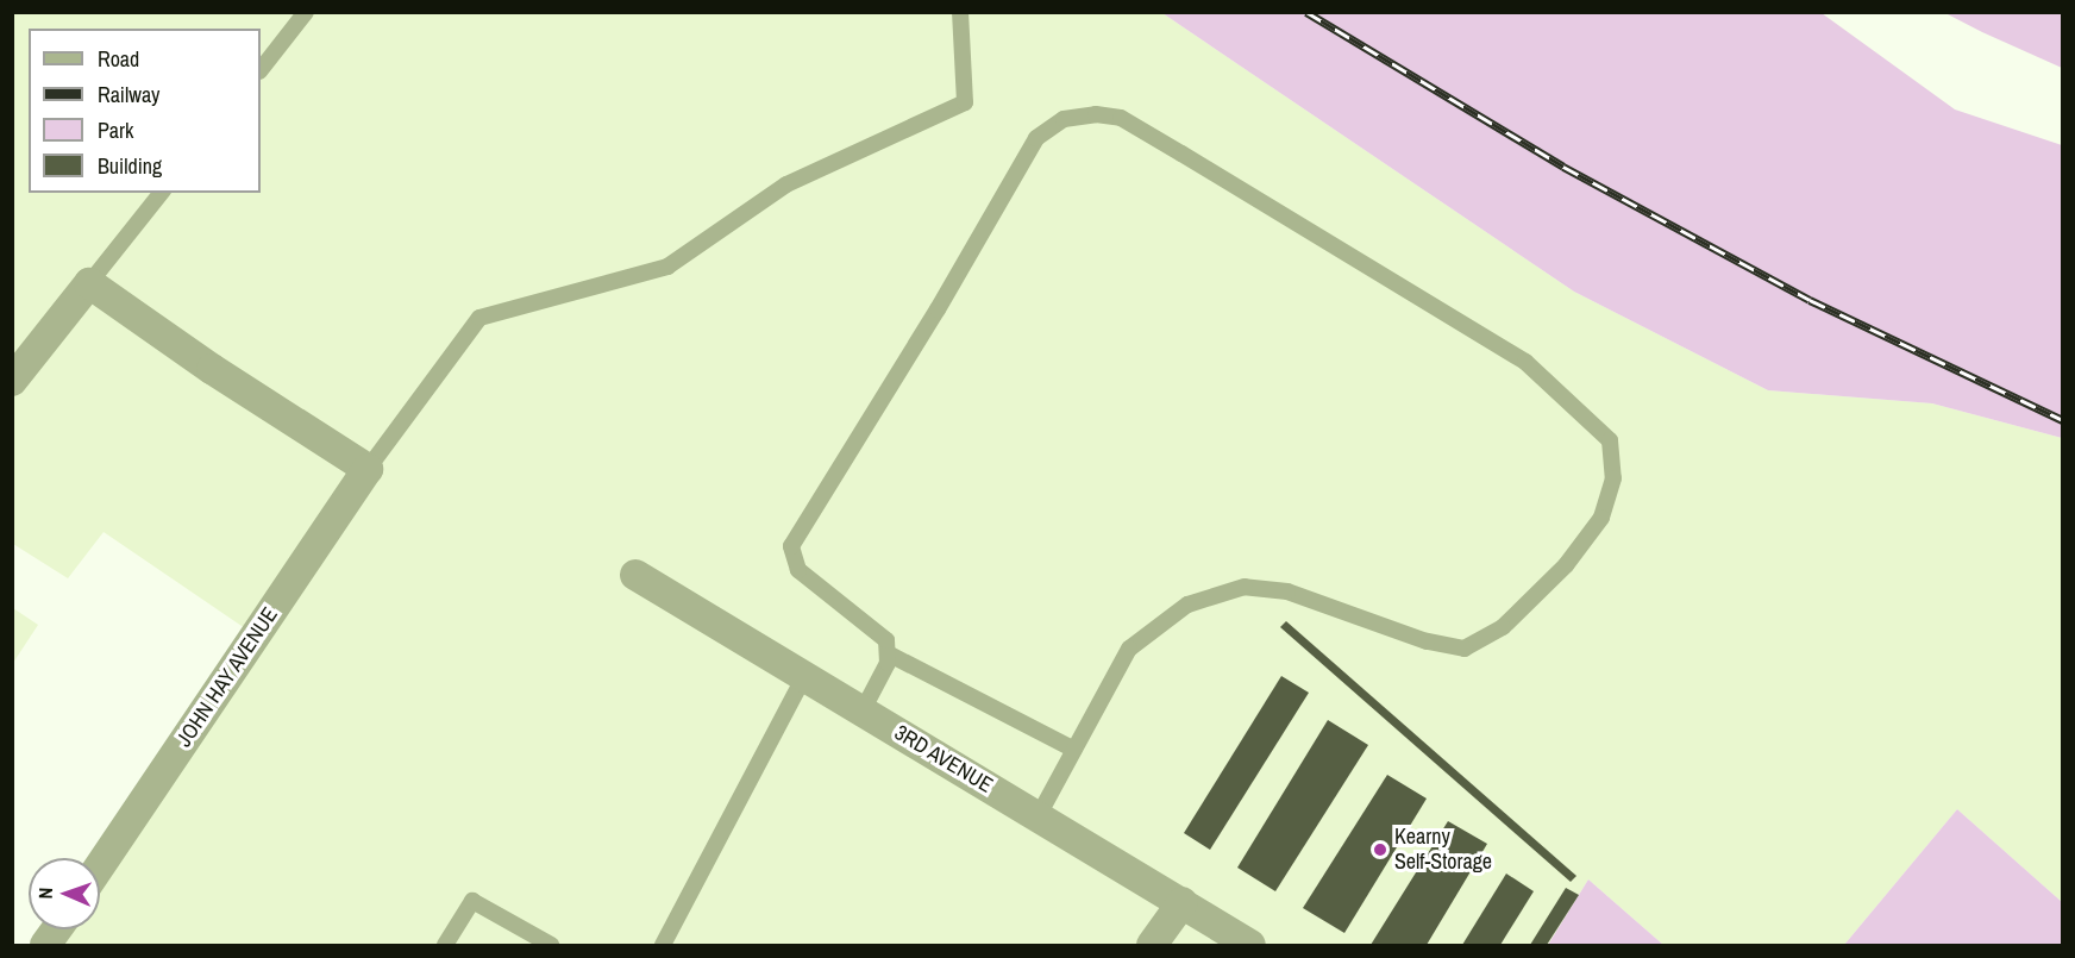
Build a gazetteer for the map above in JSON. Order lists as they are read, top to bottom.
{
  "streets": {
    "street": ["JOHN HAY AVENUE", "3RD AVENUE"]
  },
  "places": ["Kearny Self-Storage"],
  "legend": [
    "Road",
    "Railway",
    "Park",
    "Building"
  ],
  "north": "left"
}
